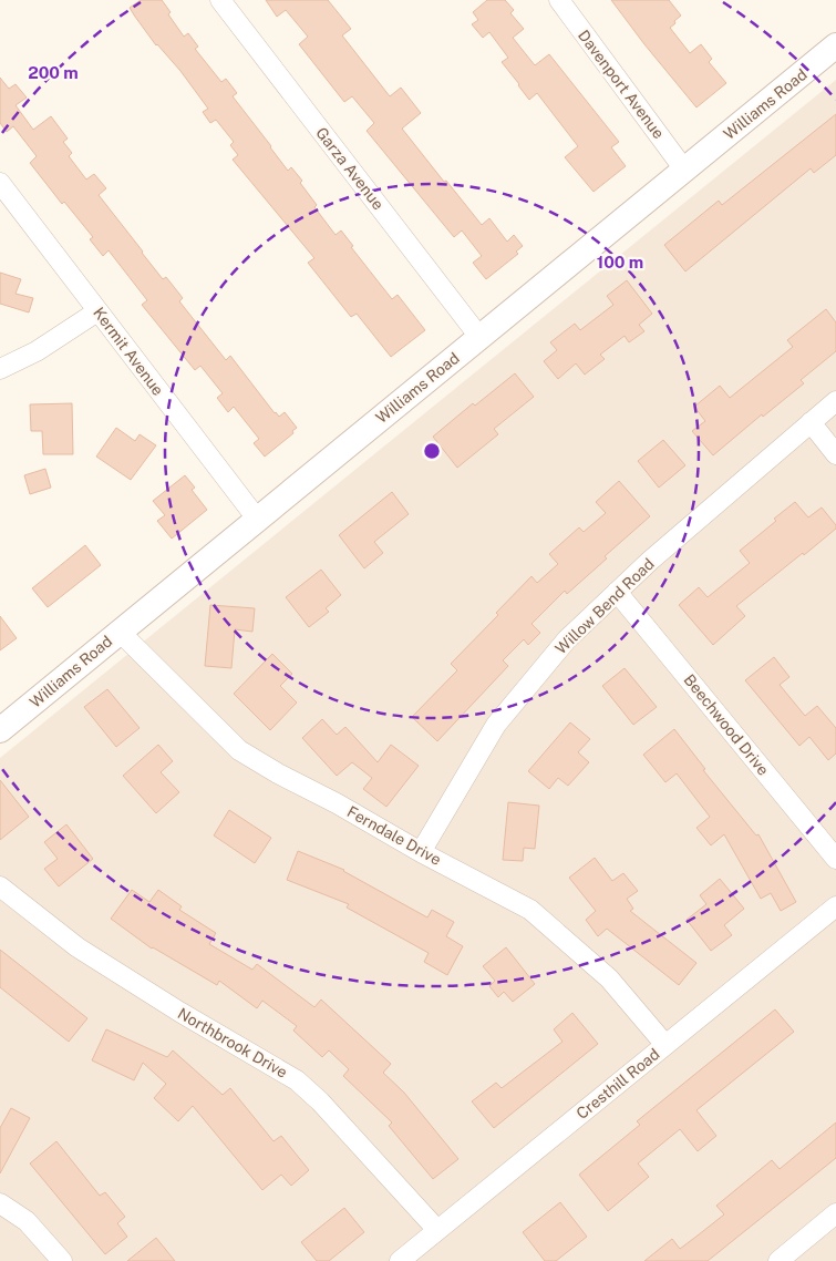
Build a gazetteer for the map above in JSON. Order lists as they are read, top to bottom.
{
  "streets": {
    "street": [
      "Davenport Avenue",
      "Williams Road",
      "Garza Avenue",
      "Kermit Avenue",
      "Willow Bend Road",
      "Beechwood Drive",
      "Ferndale Drive",
      "Northbrook Drive",
      "Cresthill Road"
    ]
  },
  "crossings": [
    ["Davenport Avenue", "Williams Road"],
    ["Williams Road", "Garza Avenue"],
    ["Williams Road", "Kermit Avenue"],
    ["Williams Road", "Ferndale Drive"],
    ["Willow Bend Road", "Beechwood Drive"],
    ["Willow Bend Road", "Ferndale Drive"],
    ["Ferndale Drive", "Cresthill Road"],
    ["Northbrook Drive", "Cresthill Road"]
  ],
  "rings": ["200 m", "100 m"]
}
